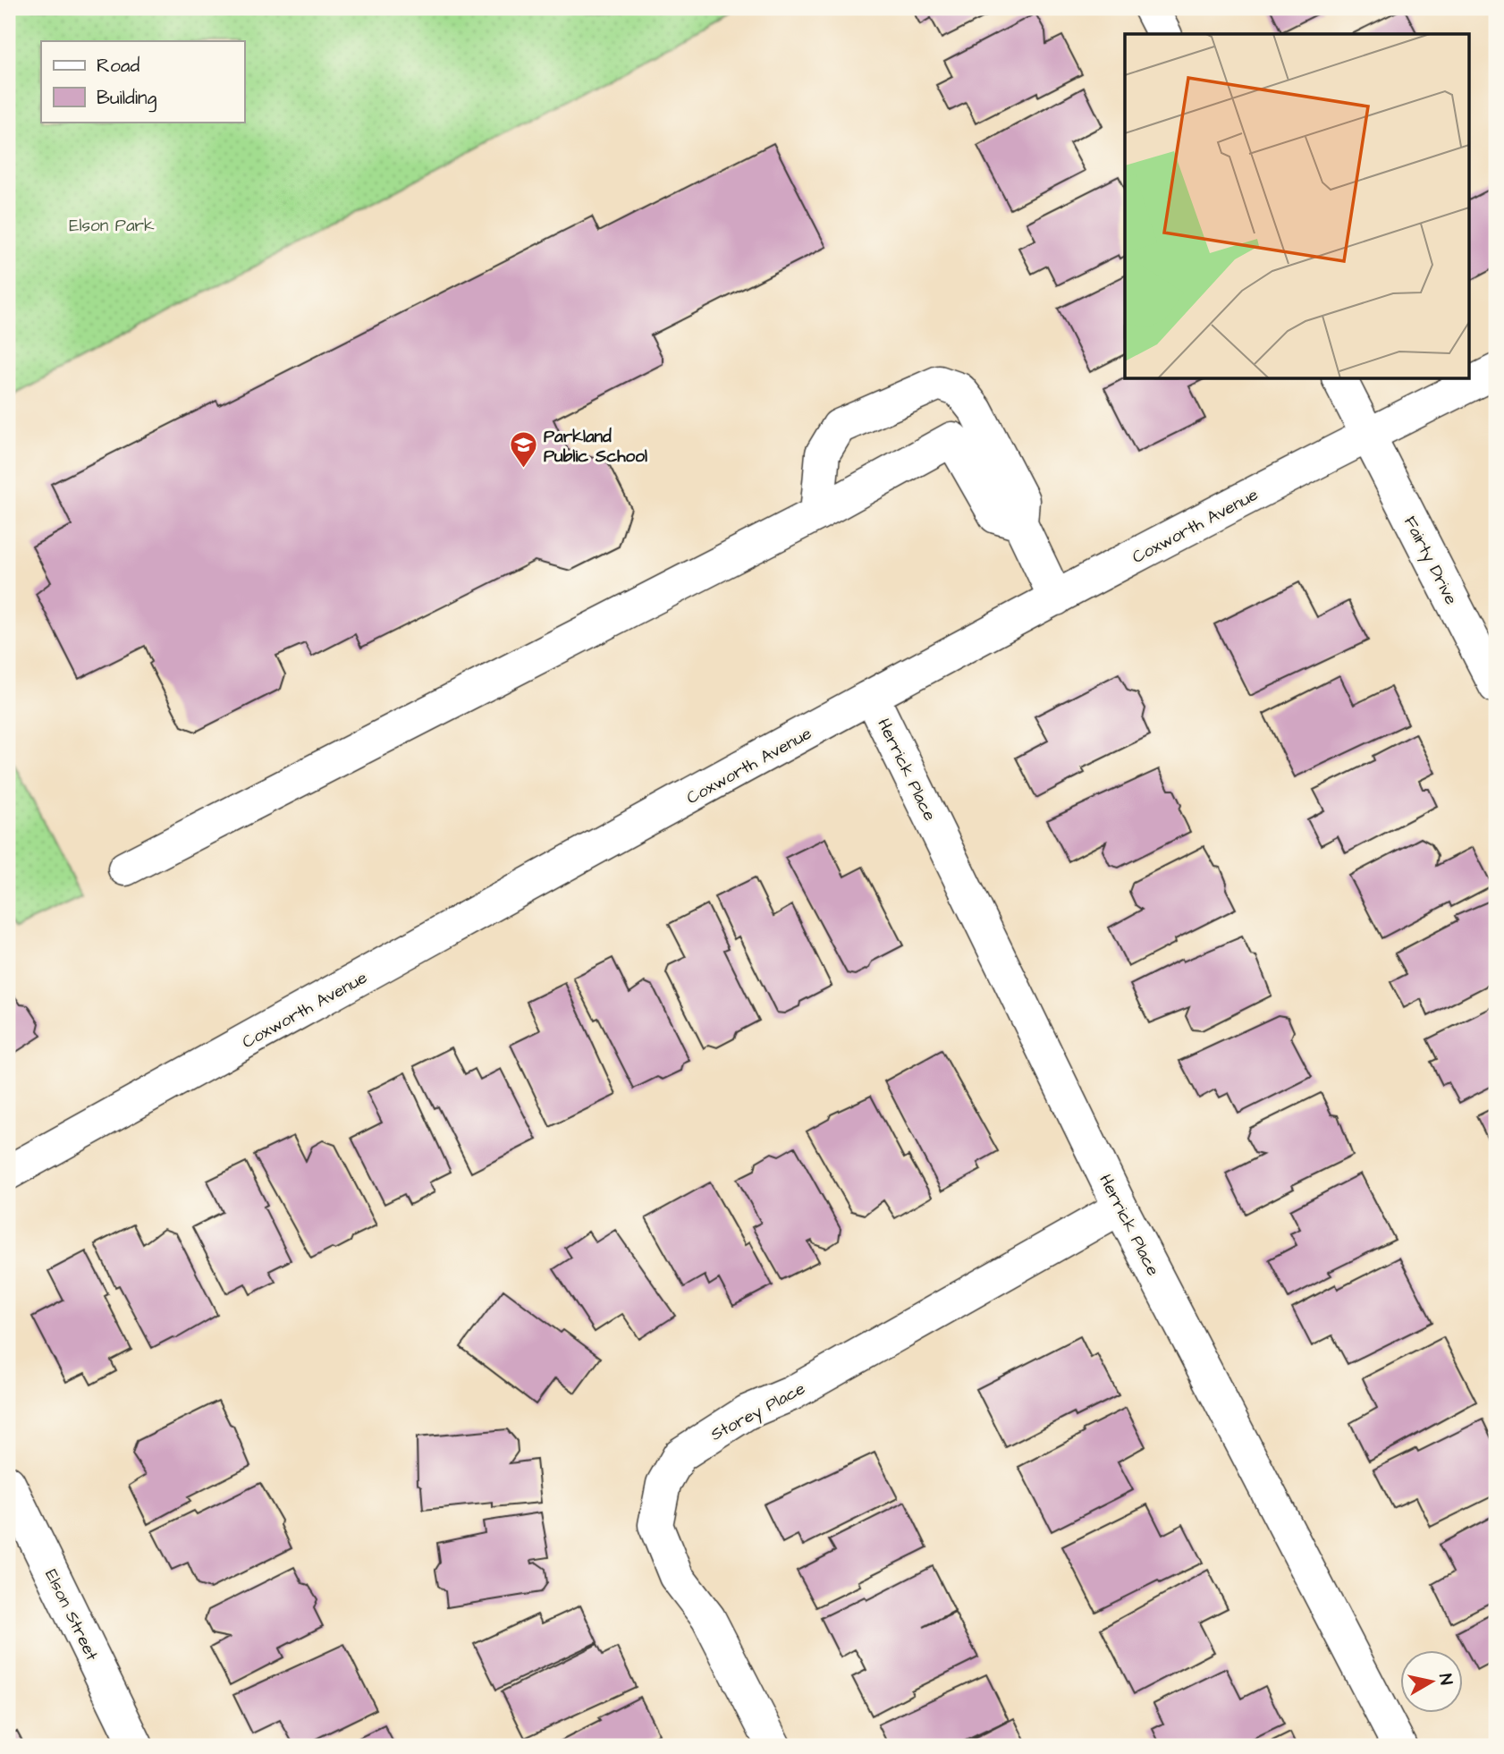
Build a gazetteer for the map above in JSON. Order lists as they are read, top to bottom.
{
  "streets": {
    "street": [
      "Coxworth Avenue",
      "Fairty Drive",
      "Herrick Place",
      "Storey Place",
      "Elson Street"
    ]
  },
  "crossings": [
    ["Coxworth Avenue", "Fairty Drive"],
    ["Coxworth Avenue", "Herrick Place"],
    ["Herrick Place", "Storey Place"]
  ],
  "parks": ["Elson Park"],
  "places": {
    "school or university": ["Parkland Public School"]
  },
  "legend": ["Road", "Building"],
  "north": "right"
}
